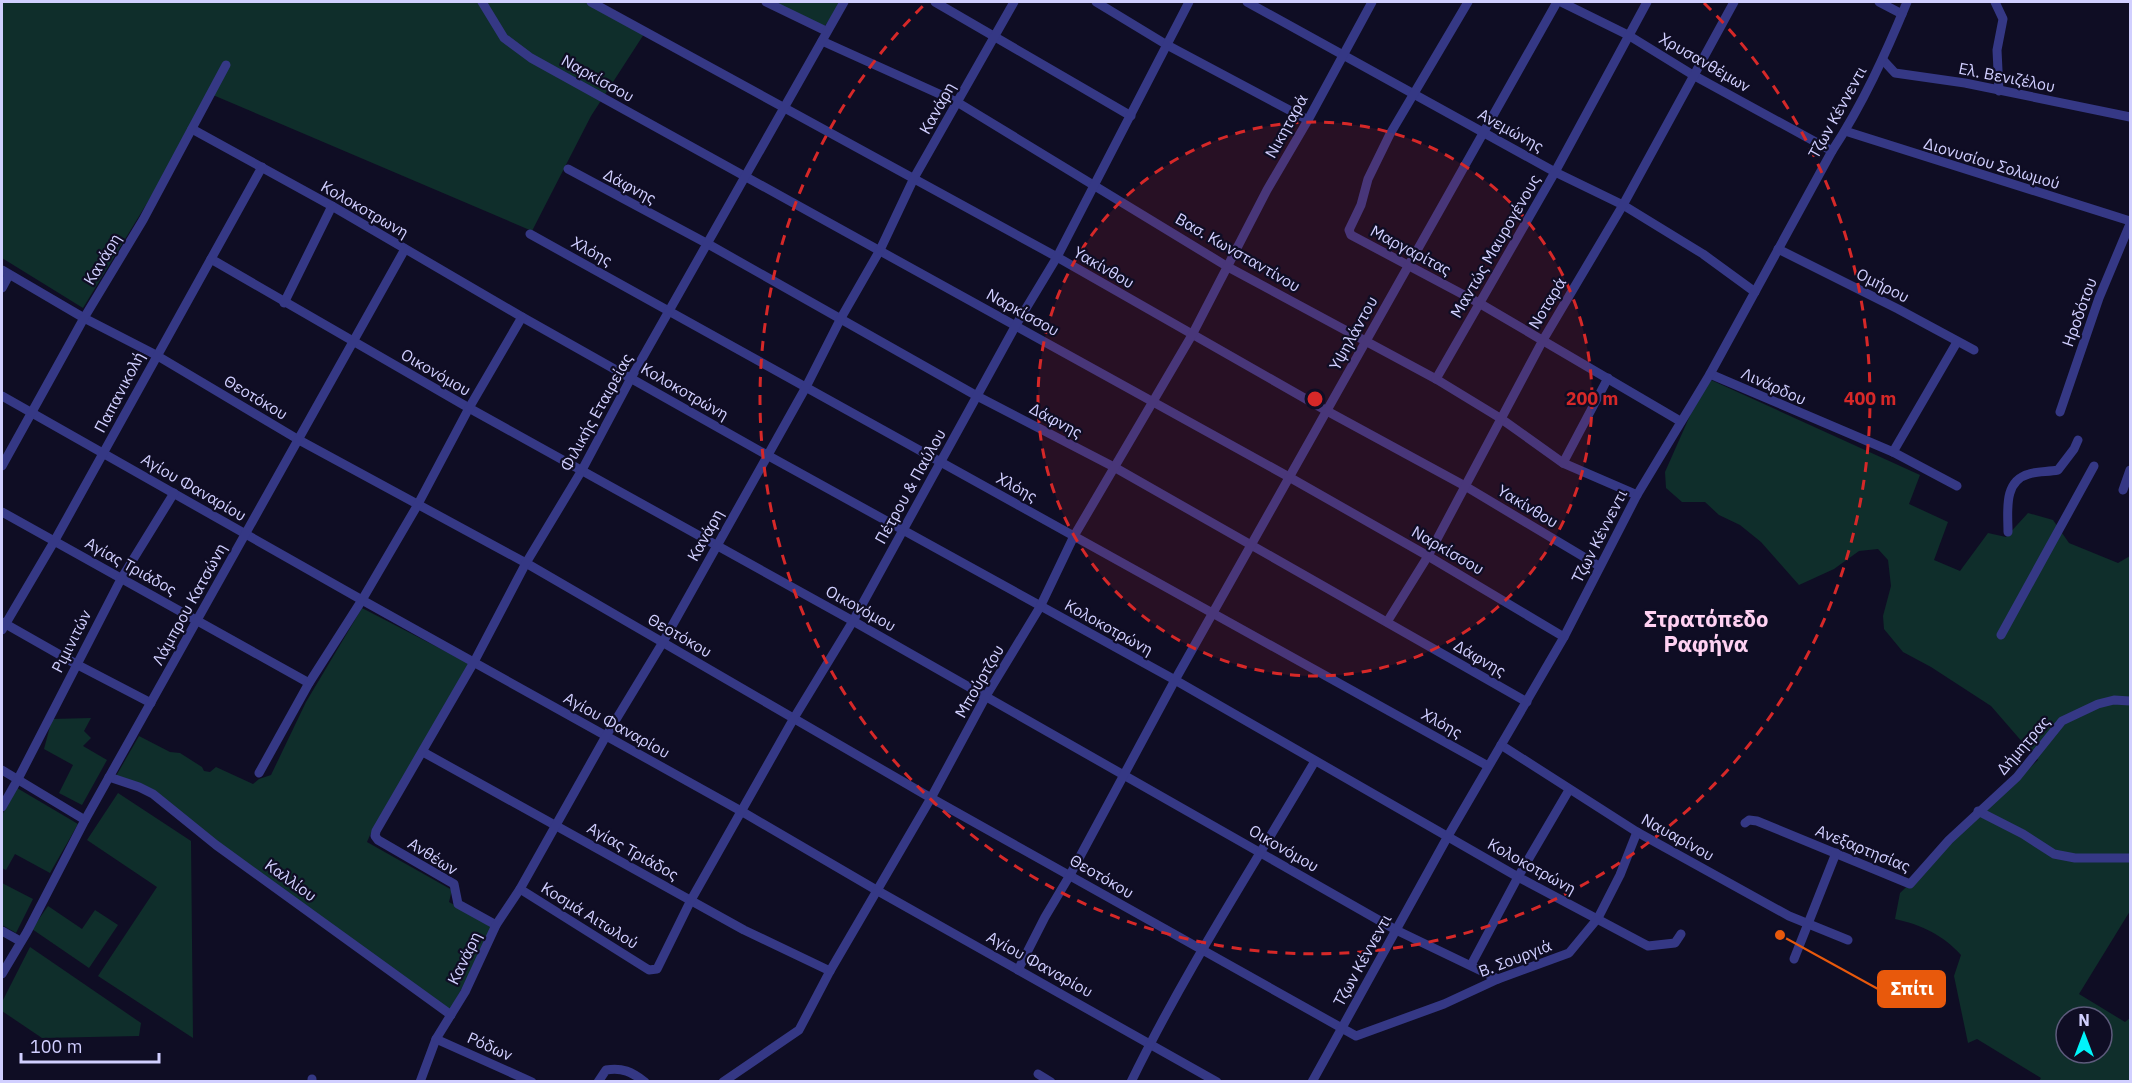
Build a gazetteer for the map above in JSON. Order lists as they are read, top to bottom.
{
  "streets": {
    "street": [
      "Χρυσανθέμων",
      "Ελ. Βενιζέλου",
      "Ναρκίσσου",
      "Κανάρη",
      "Τζων Κέννεντι",
      "Νικηταρά",
      "Ανεμώνης",
      "Διονυσίου Σολωμού",
      "Δάφνης",
      "Κολοκοτρωνη",
      "Μαντώς Μαυρογένους",
      "Μαργαρίτας",
      "Χλόης",
      "Βασ. Κωνσταντίνου",
      "Υακίνθου",
      "Ομήρου",
      "Νοταρά",
      "Ηροδότου",
      "Υψηλάντου",
      "Οικονόμου",
      "Λινάρδου",
      "Κολοκοτρώνη",
      "Παπανικολή",
      "Θεοτόκου",
      "Φιλικής Εταιρείας",
      "Πέτρου & Παύλου",
      "Αγίου Φαναρίου",
      "Αγίας Τριάδος",
      "Λάμπρου Κατσώνη",
      "Ριμινιτών",
      "Μπούρτζου",
      "Δήμητρας",
      "Ναυαρίνου",
      "Ανεξαρτησίας",
      "Ανθέων",
      "Καλλίου",
      "Κοσμά Αιτωλού",
      "Β. Σουργιά",
      "Ρόδων"
    ]
  },
  "crossings": [
    ["Χρυσανθέμων", "Τζων Κέννεντι"],
    ["Χρυσανθέμων", "Μαντώς Μαυρογένους"],
    ["Χρυσανθέμων", "Νοταρά"],
    ["Χρυσανθέμων", "Υψηλάντου"],
    ["Ελ. Βενιζέλου", "Τζων Κέννεντι"],
    ["Ναρκίσσου", "Κανάρη"],
    ["Ναρκίσσου", "Τζων Κέννεντι"],
    ["Ναρκίσσου", "Νοταρά"],
    ["Ναρκίσσου", "Υψηλάντου"],
    ["Ναρκίσσου", "Φιλικής Εταιρείας"],
    ["Ναρκίσσου", "Πέτρου & Παύλου"],
    ["Ναρκίσσου", "Μπούρτζου"],
    ["Κανάρη", "Δάφνης"],
    ["Κανάρη", "Κολοκοτρωνη"],
    ["Κανάρη", "Χλόης"],
    ["Κανάρη", "Βασ. Κωνσταντίνου"],
    ["Κανάρη", "Υακίνθου"],
    ["Κανάρη", "Οικονόμου"],
    ["Κανάρη", "Κολοκοτρώνη"],
    ["Κανάρη", "Θεοτόκου"],
    ["Κανάρη", "Αγίου Φαναρίου"],
    ["Κανάρη", "Αγίας Τριάδος"],
    ["Κανάρη", "Ανθέων"],
    ["Κανάρη", "Καλλίου"],
    ["Κανάρη", "Κοσμά Αιτωλού"],
    ["Κανάρη", "Ρόδων"],
    ["Τζων Κέννεντι", "Ανεμώνης"],
    ["Τζων Κέννεντι", "Διονυσίου Σολωμού"],
    ["Τζων Κέννεντι", "Δάφνης"],
    ["Τζων Κέννεντι", "Μαργαρίτας"],
    ["Τζων Κέννεντι", "Χλόης"],
    ["Τζων Κέννεντι", "Βασ. Κωνσταντίνου"],
    ["Τζων Κέννεντι", "Υακίνθου"],
    ["Τζων Κέννεντι", "Ομήρου"],
    ["Τζων Κέννεντι", "Οικονόμου"],
    ["Τζων Κέννεντι", "Λινάρδου"],
    ["Τζων Κέννεντι", "Κολοκοτρώνη"],
    ["Τζων Κέννεντι", "Θεοτόκου"],
    ["Τζων Κέννεντι", "Ναυαρίνου"],
    ["Τζων Κέννεντι", "Β. Σουργιά"],
    ["Νικηταρά", "Ανεμώνης"],
    ["Νικηταρά", "Βασ. Κωνσταντίνου"],
    ["Νικηταρά", "Μπούρτζου"],
    ["Ανεμώνης", "Μαντώς Μαυρογένους"],
    ["Ανεμώνης", "Μαργαρίτας"],
    ["Ανεμώνης", "Νοταρά"],
    ["Ανεμώνης", "Υψηλάντου"],
    ["Διονυσίου Σολωμού", "Ηροδότου"],
    ["Δάφνης", "Νοταρά"],
    ["Δάφνης", "Υψηλάντου"],
    ["Δάφνης", "Φιλικής Εταιρείας"],
    ["Δάφνης", "Πέτρου & Παύλου"],
    ["Δάφνης", "Μπούρτζου"],
    ["Κολοκοτρωνη", "Κολοκοτρώνη"],
    ["Κολοκοτρωνη", "Παπανικολή"],
    ["Κολοκοτρωνη", "Λάμπρου Κατσώνη"],
    ["Μαντώς Μαυρογένους", "Μαργαρίτας"],
    ["Μαντώς Μαυρογένους", "Βασ. Κωνσταντίνου"],
    ["Μαργαρίτας", "Νοταρά"],
    ["Μαργαρίτας", "Υψηλάντου"],
    ["Χλόης", "Υψηλάντου"],
    ["Χλόης", "Φιλικής Εταιρείας"],
    ["Χλόης", "Πέτρου & Παύλου"],
    ["Χλόης", "Μπούρτζου"],
    ["Βασ. Κωνσταντίνου", "Νοταρά"],
    ["Βασ. Κωνσταντίνου", "Υψηλάντου"],
    ["Βασ. Κωνσταντίνου", "Φιλικής Εταιρείας"],
    ["Βασ. Κωνσταντίνου", "Πέτρου & Παύλου"],
    ["Βασ. Κωνσταντίνου", "Μπούρτζου"],
    ["Υακίνθου", "Νοταρά"],
    ["Υακίνθου", "Υψηλάντου"],
    ["Υακίνθου", "Φιλικής Εταιρείας"],
    ["Υακίνθου", "Πέτρου & Παύλου"],
    ["Υακίνθου", "Μπούρτζου"],
    ["Υψηλάντου", "Οικονόμου"],
    ["Υψηλάντου", "Κολοκοτρώνη"],
    ["Υψηλάντου", "Θεοτόκου"],
    ["Υψηλάντου", "Αγίου Φαναρίου"],
    ["Οικονόμου", "Παπανικολή"],
    ["Οικονόμου", "Φιλικής Εταιρείας"],
    ["Οικονόμου", "Πέτρου & Παύλου"],
    ["Οικονόμου", "Λάμπρου Κατσώνη"],
    ["Οικονόμου", "Μπούρτζου"],
    ["Οικονόμου", "Β. Σουργιά"],
    ["Κολοκοτρώνη", "Φιλικής Εταιρείας"],
    ["Κολοκοτρώνη", "Πέτρου & Παύλου"],
    ["Κολοκοτρώνη", "Μπούρτζου"],
    ["Κολοκοτρώνη", "Β. Σουργιά"],
    ["Παπανικολή", "Θεοτόκου"],
    ["Παπανικολή", "Αγίου Φαναρίου"],
    ["Παπανικολή", "Αγίας Τριάδος"],
    ["Θεοτόκου", "Φιλικής Εταιρείας"],
    ["Θεοτόκου", "Πέτρου & Παύλου"],
    ["Θεοτόκου", "Λάμπρου Κατσώνη"],
    ["Θεοτόκου", "Μπούρτζου"],
    ["Θεοτόκου", "Β. Σουργιά"],
    ["Φιλικής Εταιρείας", "Αγίου Φαναρίου"],
    ["Φιλικής Εταιρείας", "Αγίας Τριάδος"],
    ["Φιλικής Εταιρείας", "Ανθέων"],
    ["Πέτρου & Παύλου", "Αγίου Φαναρίου"],
    ["Πέτρου & Παύλου", "Αγίας Τριάδος"],
    ["Πέτρου & Παύλου", "Κοσμά Αιτωλού"],
    ["Αγίου Φαναρίου", "Λάμπρου Κατσώνη"],
    ["Αγίου Φαναρίου", "Ριμινιτών"],
    ["Αγίου Φαναρίου", "Μπούρτζου"],
    ["Αγίας Τριάδος", "Λάμπρου Κατσώνη"],
    ["Αγίας Τριάδος", "Ριμινιτών"],
    ["Αγίας Τριάδος", "Μπούρτζου"],
    ["Λάμπρου Κατσώνη", "Καλλίου"],
    ["Δήμητρας", "Ανεξαρτησίας"],
    ["Ναυαρίνου", "Β. Σουργιά"]
  ],
  "districts": ["Στρατόπεδο Ραφήνα"],
  "places": ["Σπίτι"],
  "scale_bar": "100 m",
  "north": "top",
  "rings": ["200 m", "400 m"]
}
